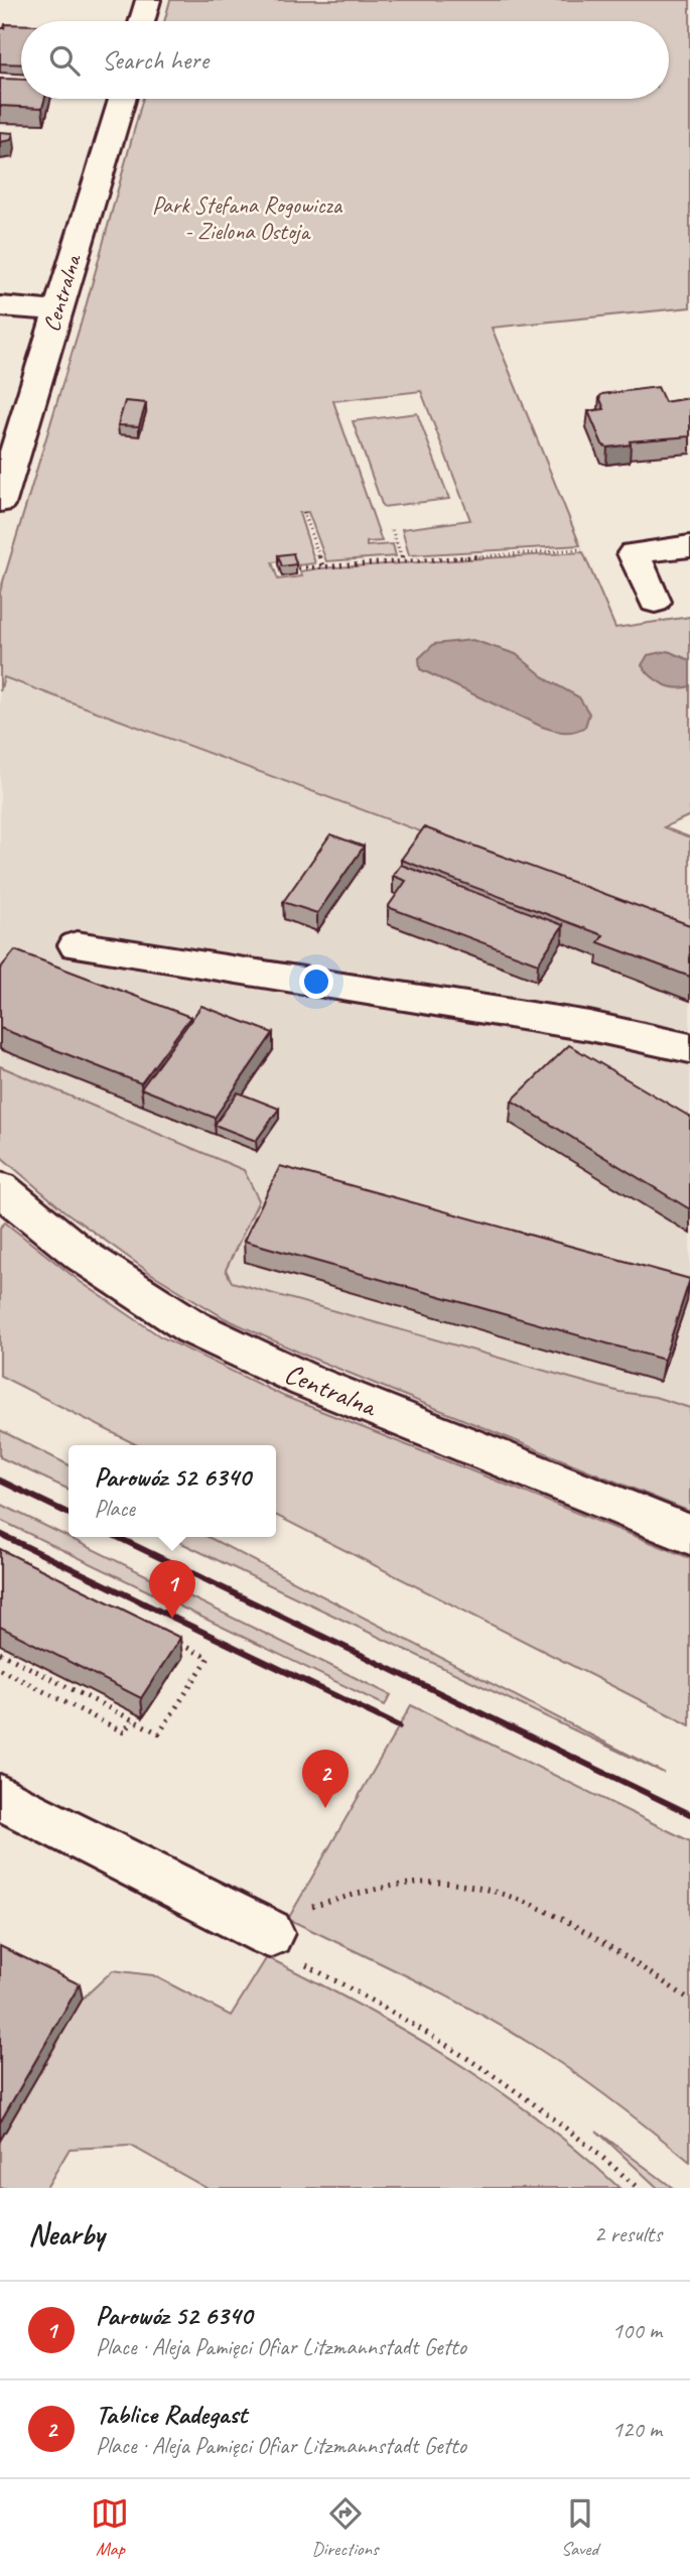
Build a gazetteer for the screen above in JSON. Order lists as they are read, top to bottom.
{
  "streets": {
    "street": ["Centralna"]
  },
  "parks": ["Park Stefana Rogowicza - Zielona Ostoja"],
  "page": {
    "search": "Search here",
    "popup": ["Parowóz 52 6340", "Place"],
    "pins": ["1", "2"],
    "heading": ["Nearby", "2 results"],
    "list": [
      {
        "mark": "1",
        "name": "Parowóz 52 6340",
        "note": "Place · Aleja Pamięci Ofiar Litzmannstadt Getto",
        "value": "100 m"
      },
      {
        "mark": "2",
        "name": "Tablice Radegast",
        "note": "Place · Aleja Pamięci Ofiar Litzmannstadt Getto",
        "value": "120 m"
      }
    ],
    "nav": ["Map", "Directions", "Saved"]
  }
}
